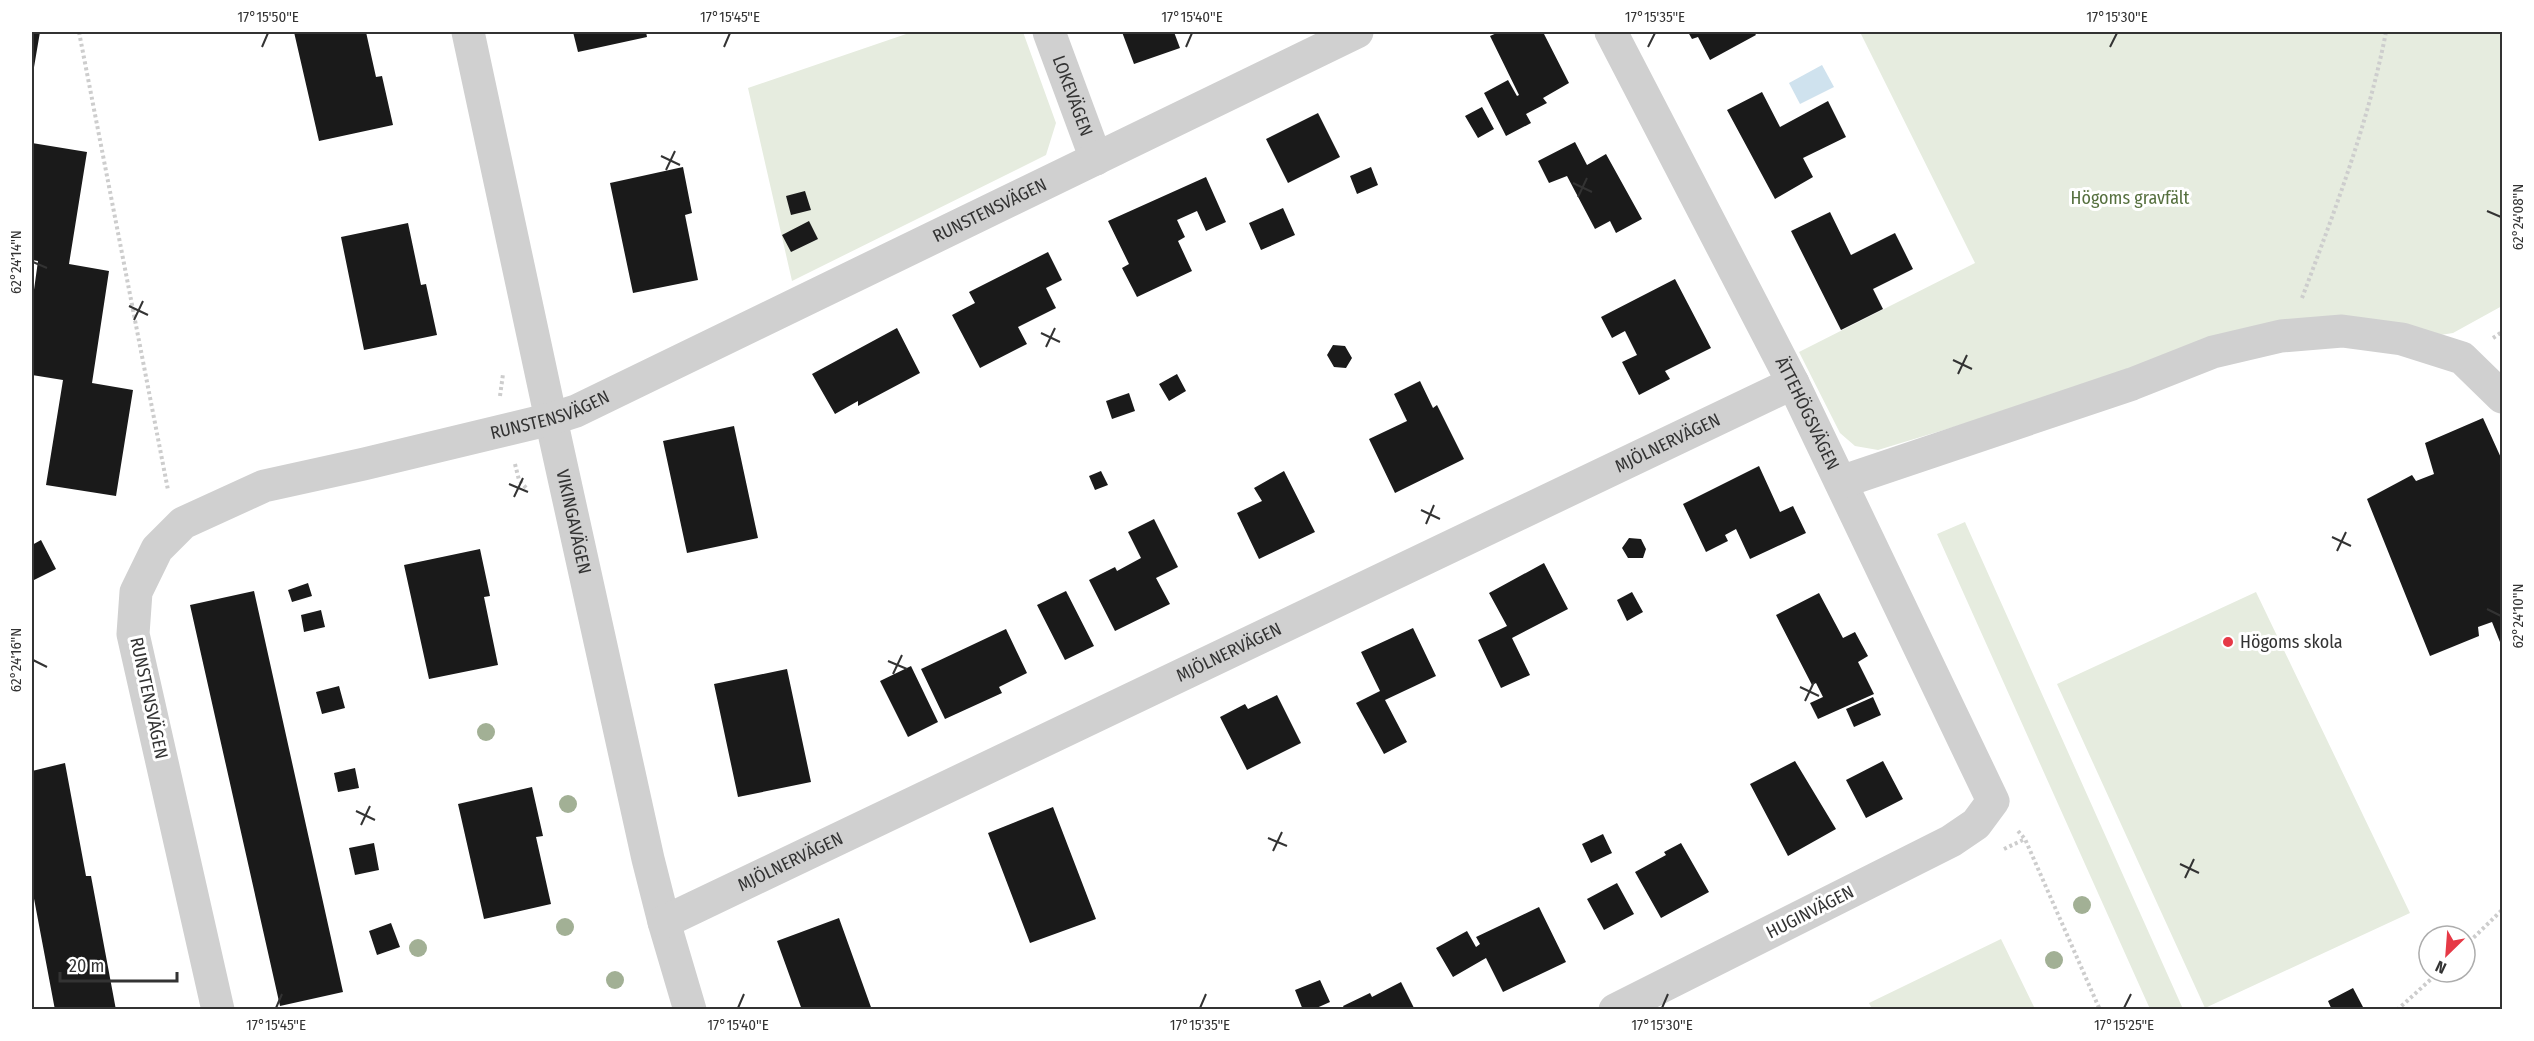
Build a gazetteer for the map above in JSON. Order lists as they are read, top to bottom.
{
  "streets": {
    "street": [
      "LOKEVÄGEN",
      "RUNSTENSVÄGEN",
      "ÄTTEHÖGSVÄGEN",
      "MJÖLNERVÄGEN",
      "VIKINGAVÄGEN",
      "HUGINVÄGEN"
    ]
  },
  "crossings": [
    ["LOKEVÄGEN", "RUNSTENSVÄGEN"],
    ["RUNSTENSVÄGEN", "VIKINGAVÄGEN"],
    ["ÄTTEHÖGSVÄGEN", "MJÖLNERVÄGEN"],
    ["ÄTTEHÖGSVÄGEN", "HUGINVÄGEN"],
    ["MJÖLNERVÄGEN", "VIKINGAVÄGEN"]
  ],
  "parks": ["Högoms gravfält"],
  "places": ["Högoms skola"],
  "scale_bar": "20 m",
  "north": "bottom left",
  "coordinates": [
    "17°15'50\"E",
    "17°15'45\"E",
    "17°15'40\"E",
    "17°15'35\"E",
    "17°15'30\"E",
    "62°24'08\"N",
    "62°24'14\"N",
    "62°24'10\"N",
    "62°24'16\"N",
    "17°15'25\"E"
  ]
}
